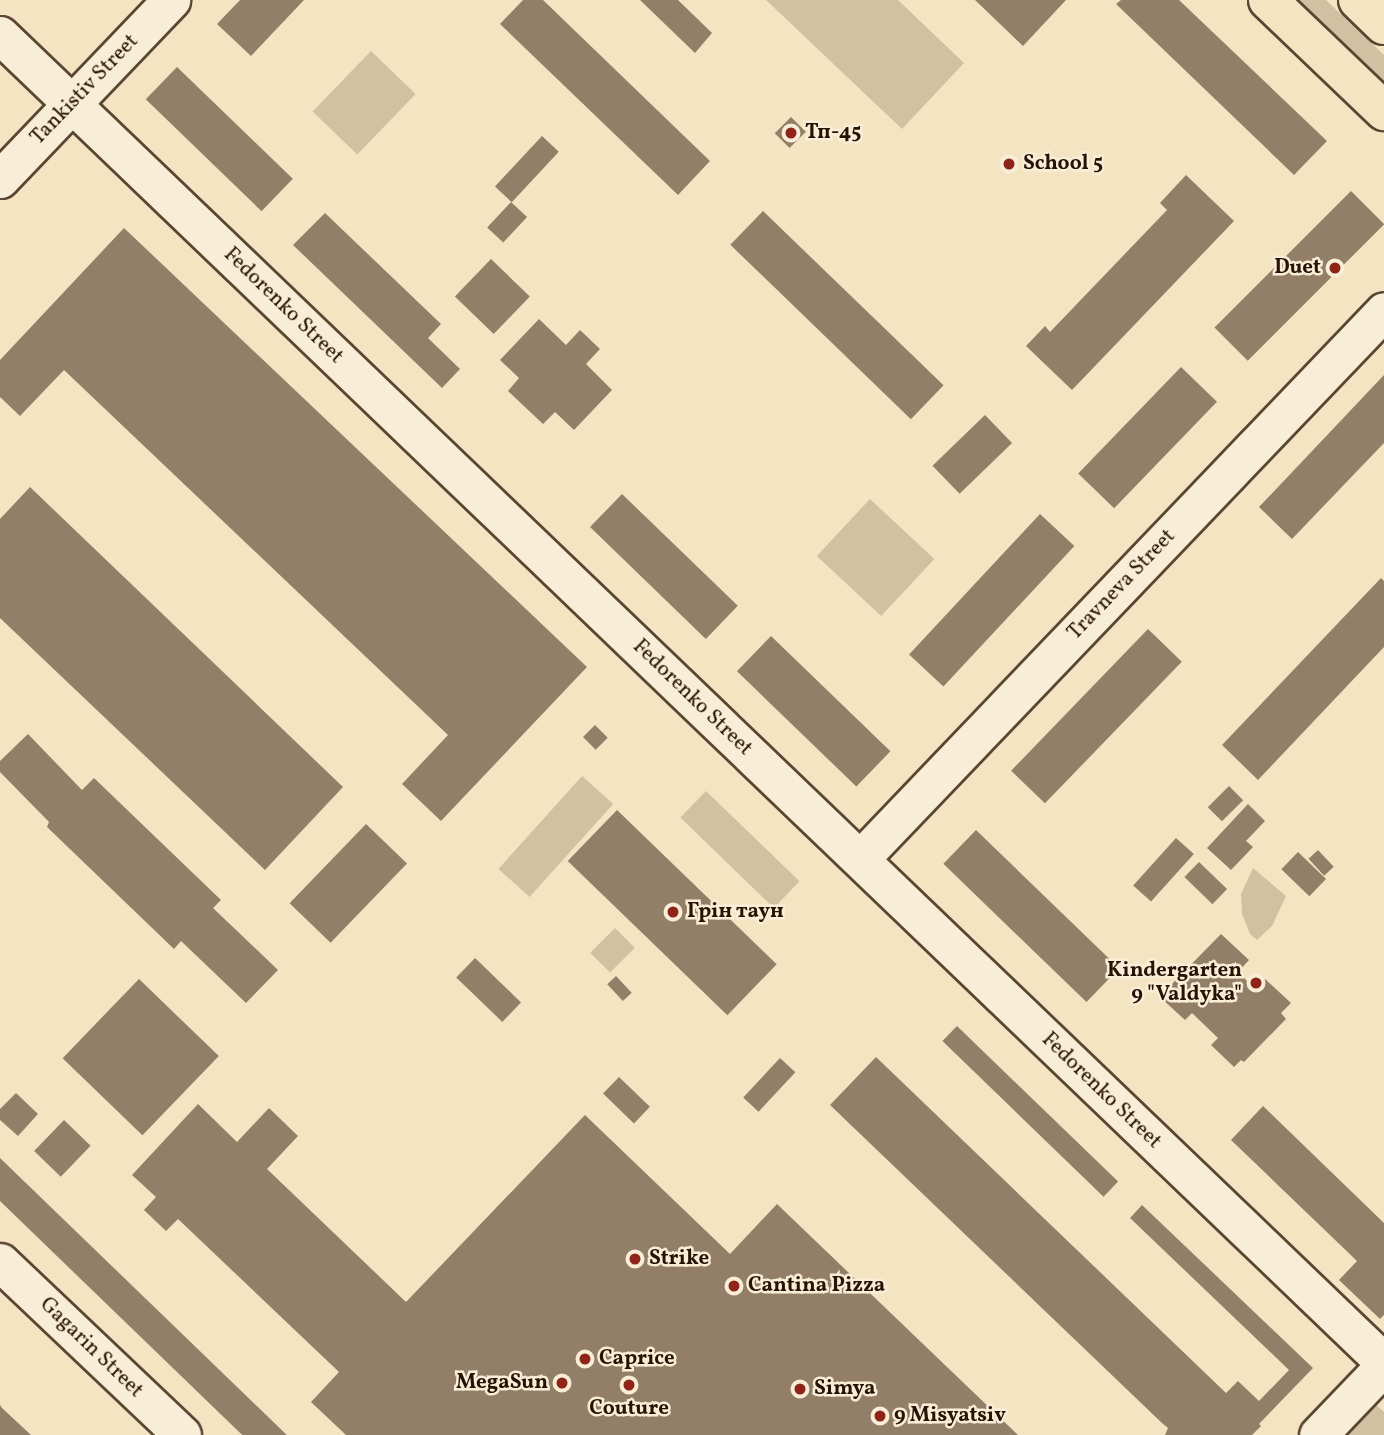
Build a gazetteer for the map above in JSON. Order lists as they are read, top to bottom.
{
  "streets": {
    "street": [
      "Tankistiv Street",
      "Fedorenko Street",
      "Travneva Street",
      "Gagarin Street"
    ]
  },
  "crossings": [
    ["Tankistiv Street", "Fedorenko Street"],
    ["Fedorenko Street", "Travneva Street"]
  ],
  "places": [
    "Тп-45",
    "School 5",
    "Duet",
    "Грін таун",
    "Kindergarten 9 \"Valdyka\"",
    "Strike",
    "Cantina Pizza",
    "Caprice",
    "MegaSun",
    "Couture",
    "Simya",
    "9 Misyatsiv"
  ]
}
